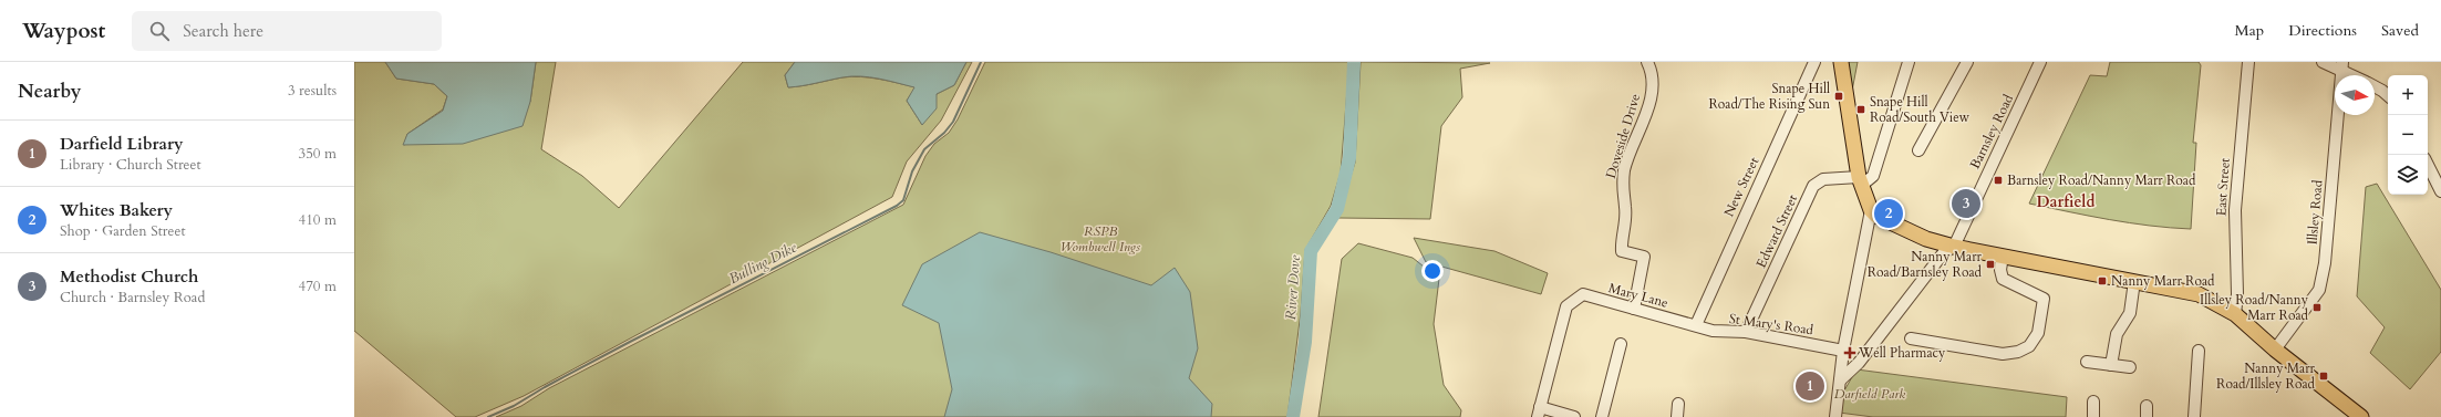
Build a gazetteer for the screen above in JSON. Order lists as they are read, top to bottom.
{
  "streets": {
    "street": [
      "Barnsley Road",
      "Doveside Drive",
      "New Street",
      "East Street",
      "Illsley Road",
      "Edward Street",
      "Mary Lane",
      "St Mary's Road"
    ]
  },
  "crossings": [
    ["Doveside Drive", "Mary Lane"],
    ["New Street", "Mary Lane"],
    ["New Street", "St Mary's Road"],
    ["Edward Street", "St Mary's Road"],
    ["Mary Lane", "St Mary's Road"]
  ],
  "districts": ["Darfield"],
  "water": ["Bulling Dike", "River Dove"],
  "parks": ["RSPB Wombwell Ings", "Darfield Park"],
  "places": {
    "transit": [
      "Snape Hill Road/The Rising Sun",
      "Snape Hill Road/South View",
      "Barnsley Road/Nanny Marr Road",
      "Nanny Marr Road/Barnsley Road",
      "Nanny Marr Road",
      "Illsley Road/Nanny Marr Road",
      "Nanny Marr Road/Illsley Road"
    ],
    "health": ["Well Pharmacy"]
  },
  "north": "right",
  "page": {
    "header": "Waypost",
    "search": "Search here",
    "nav": ["Map", "Directions", "Saved"],
    "heading": ["Nearby", "3 results"],
    "map_buttons": ["+", "−"],
    "list": [
      {
        "mark": "1",
        "name": "Darfield Library",
        "note": "Library · Church Street",
        "value": "350 m"
      },
      {
        "mark": "2",
        "name": "Whites Bakery",
        "note": "Shop · Garden Street",
        "value": "410 m"
      },
      {
        "mark": "3",
        "name": "Methodist Church",
        "note": "Church · Barnsley Road",
        "value": "470 m"
      }
    ],
    "pins": ["3", "2", "1"]
  }
}
